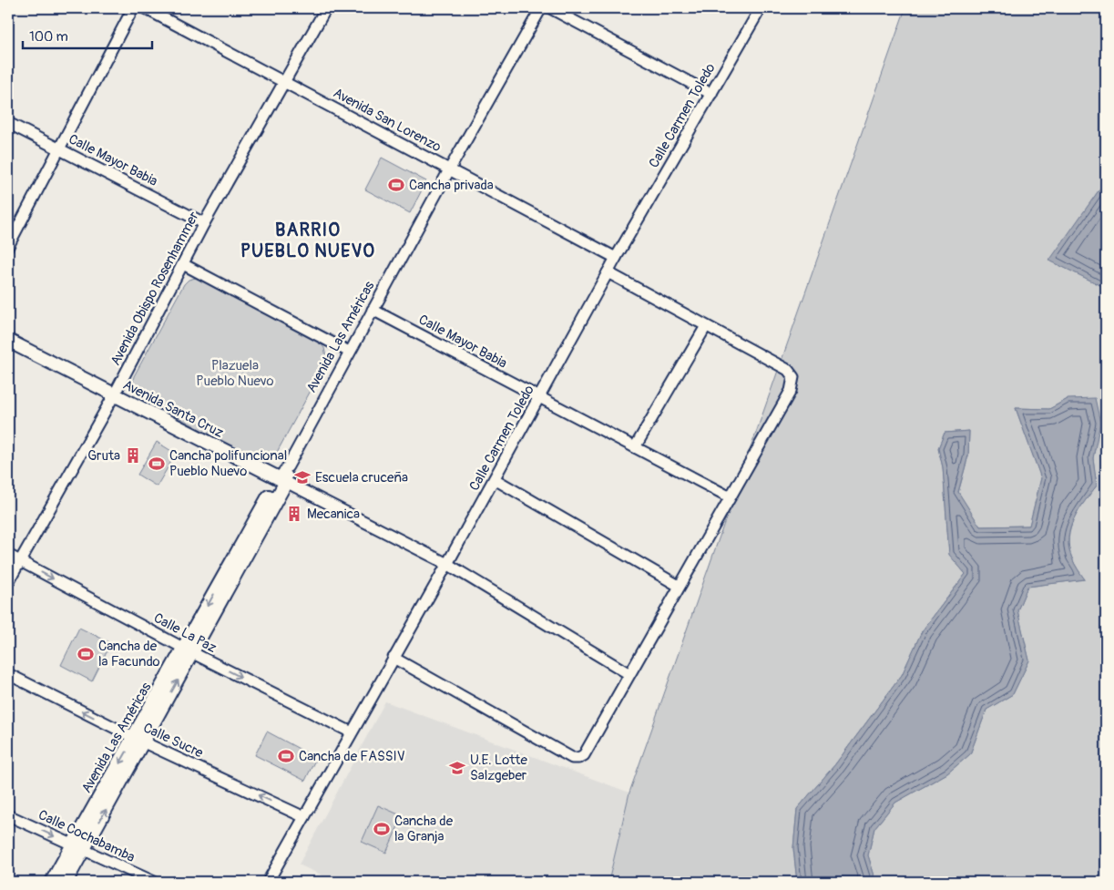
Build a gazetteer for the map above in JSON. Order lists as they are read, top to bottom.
{
  "streets": {
    "main road": ["Avenida Las Américas", "Avenida Santa Cruz"],
    "street": [
      "Calle Carmen Toledo",
      "Avenida San Lorenzo",
      "Calle Mayor Babia",
      "Avenida Obispo Rosenhammer",
      "Calle La Paz",
      "Calle Sucre",
      "Calle Cochabamba"
    ]
  },
  "crossings": [
    ["Calle Carmen Toledo", "Avenida San Lorenzo"],
    ["Calle Carmen Toledo", "Calle Mayor Babia"],
    ["Calle Carmen Toledo", "Avenida Santa Cruz"],
    ["Calle Carmen Toledo", "Calle La Paz"],
    ["Calle Carmen Toledo", "Calle Sucre"],
    ["Avenida San Lorenzo", "Avenida Obispo Rosenhammer"],
    ["Avenida San Lorenzo", "Avenida Las Américas"],
    ["Calle Mayor Babia", "Avenida Obispo Rosenhammer"],
    ["Calle Mayor Babia", "Avenida Las Américas"],
    ["Avenida Obispo Rosenhammer", "Avenida Santa Cruz"],
    ["Avenida Obispo Rosenhammer", "Calle La Paz"],
    ["Avenida Las Américas", "Avenida Santa Cruz"],
    ["Avenida Las Américas", "Calle La Paz"],
    ["Avenida Las Américas", "Calle Sucre"],
    ["Avenida Las Américas", "Calle Cochabamba"]
  ],
  "one_way": ["Calle La Paz", "Calle Sucre", "Calle Cochabamba"],
  "districts": ["BARRIO PUEBLO NUEVO"],
  "parks": ["Plazuela Pueblo Nuevo"],
  "places": {
    "sports": [
      "Cancha privada",
      "Cancha polifuncional Pueblo Nuevo",
      "Cancha de la Facundo",
      "Cancha de FASSIV",
      "Cancha de la Granja"
    ],
    "building": ["Gruta", "Mecanica"],
    "school or university": ["Escuela cruceña", "U.E. Lotte Salzgeber"]
  },
  "scale_bar": "100 m"
}
